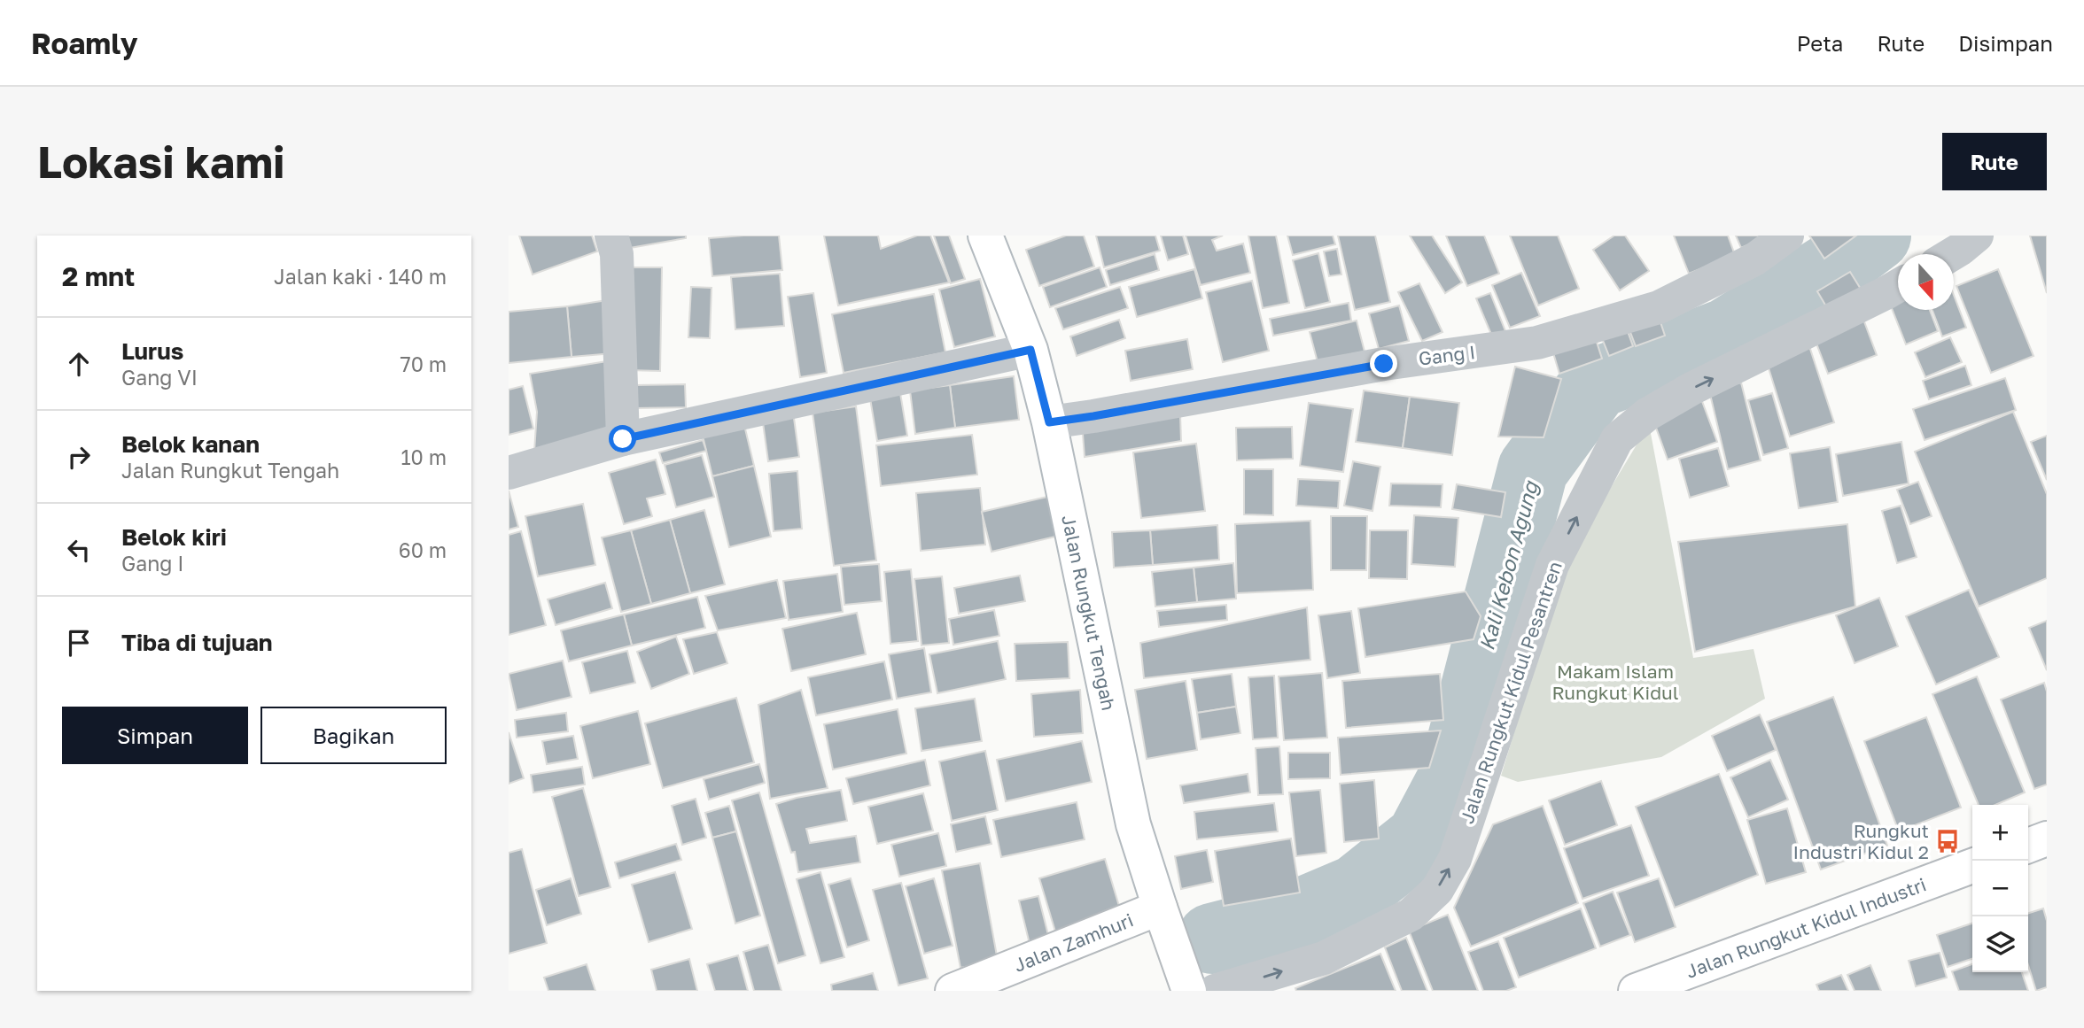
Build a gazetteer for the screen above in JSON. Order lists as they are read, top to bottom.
{
  "streets": {
    "main road": ["Jalan Rungkut Tengah", "Jalan Rungkut Kidul Industri", "Jalan Zamhuri"],
    "street": ["Gang I", "Jalan Rungkut Kidul Pesantren"]
  },
  "crossings": [
    ["Gang I", "Jalan Rungkut Tengah"],
    ["Jalan Rungkut Tengah", "Jalan Zamhuri"]
  ],
  "one_way": ["Jalan Rungkut Kidul Pesantren"],
  "water": ["Kali Kebon Agung"],
  "parks": ["Makam Islam Rungkut Kidul"],
  "places": {
    "bus stop": ["Rungkut Industri Kidul 2"]
  },
  "north": "bottom",
  "page": {
    "header": "Roamly",
    "nav": ["Peta", "Rute", "Disimpan"],
    "buttons": [
      "Rute",
      ["Simpan", "Bagikan"]
    ],
    "title": "Lokasi kami",
    "heading": ["2 mnt", "Jalan kaki · 140 m"],
    "list": [
      ["Lurus", "Gang VI", "70 m"],
      ["Belok kanan", "Jalan Rungkut Tengah", "10 m"],
      ["Belok kiri", "Gang I", "60 m"],
      "Tiba di tujuan"
    ],
    "map_buttons": ["+", "−"]
  }
}
